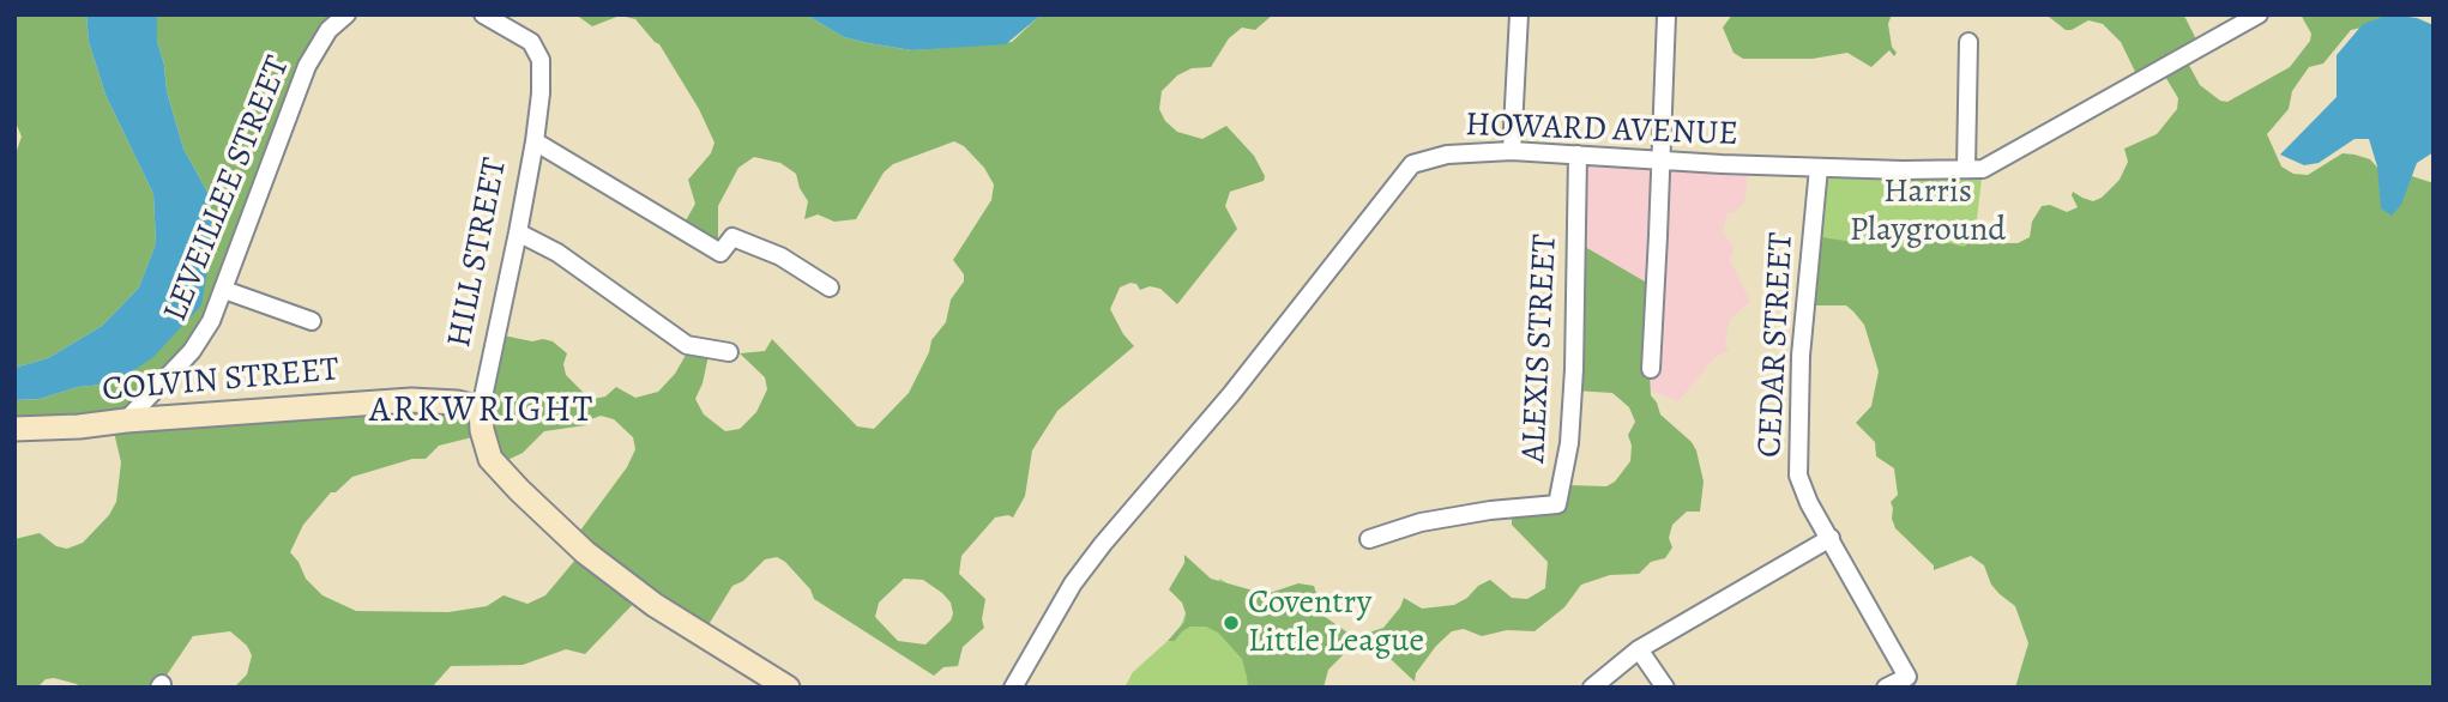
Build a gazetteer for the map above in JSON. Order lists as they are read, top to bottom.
{
  "streets": {
    "street": [
      "HOWARD AVENUE",
      "LEVEILLEE STREET",
      "HILL STREET",
      "CEDAR STREET",
      "ALEXIS STREET",
      "COLVIN STREET"
    ]
  },
  "crossings": [
    ["HOWARD AVENUE", "CEDAR STREET"],
    ["HOWARD AVENUE", "ALEXIS STREET"],
    ["LEVEILLEE STREET", "COLVIN STREET"],
    ["HILL STREET", "COLVIN STREET"]
  ],
  "districts": ["ARKWRIGHT"],
  "parks": ["Harris Playground"],
  "places": ["Coventry Little League"]
}
